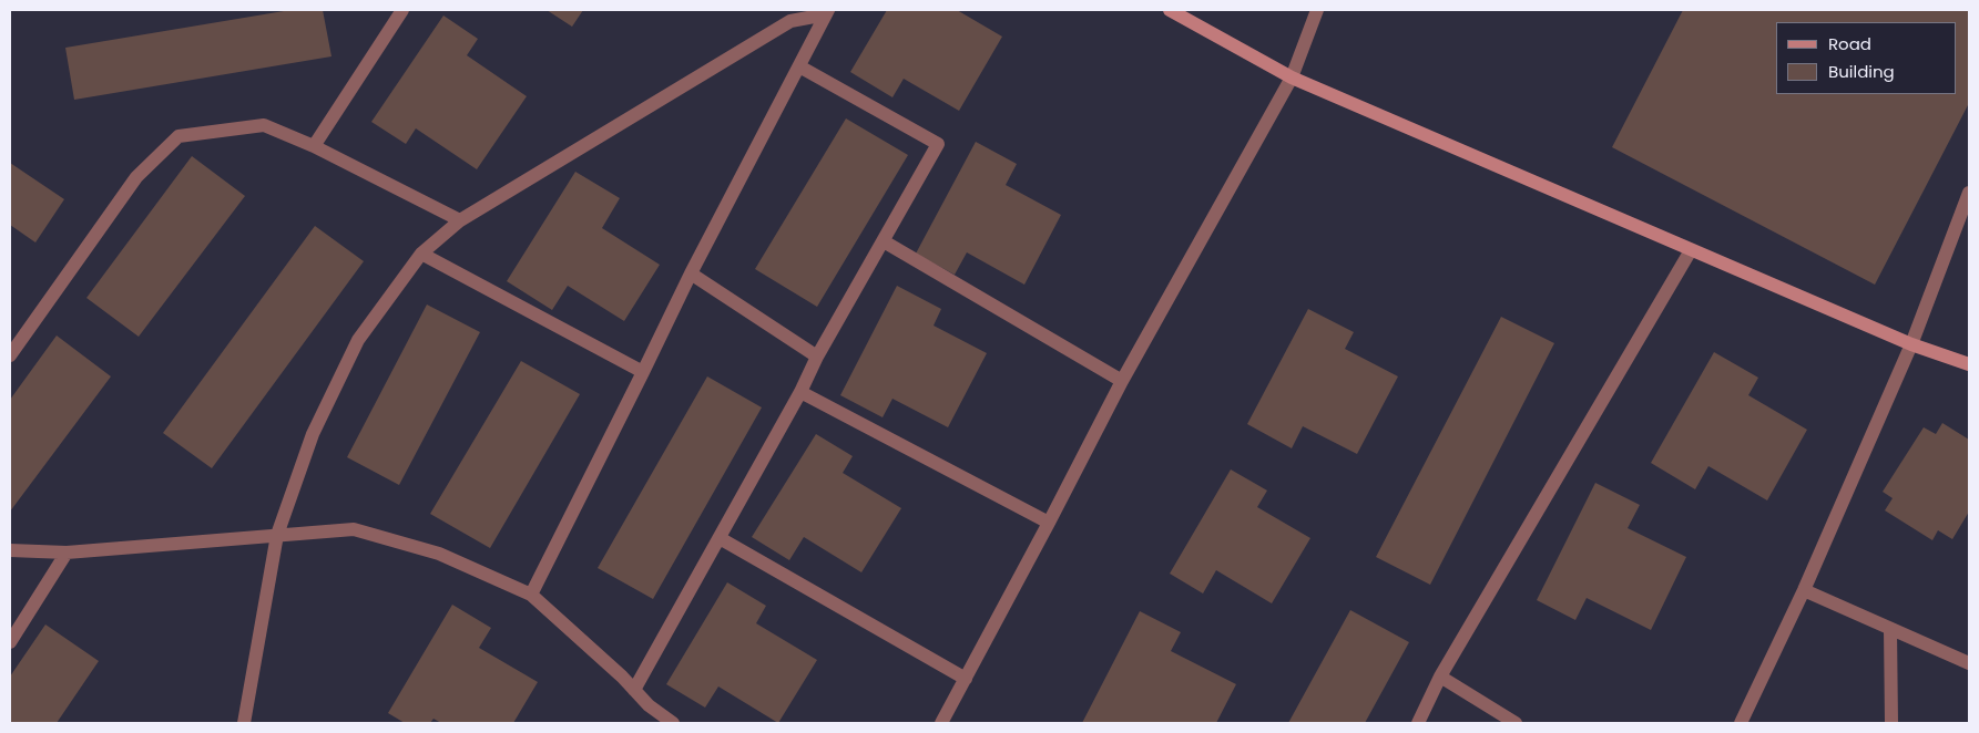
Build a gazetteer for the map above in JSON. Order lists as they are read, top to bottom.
{
  "legend": ["Road", "Building"]
}
